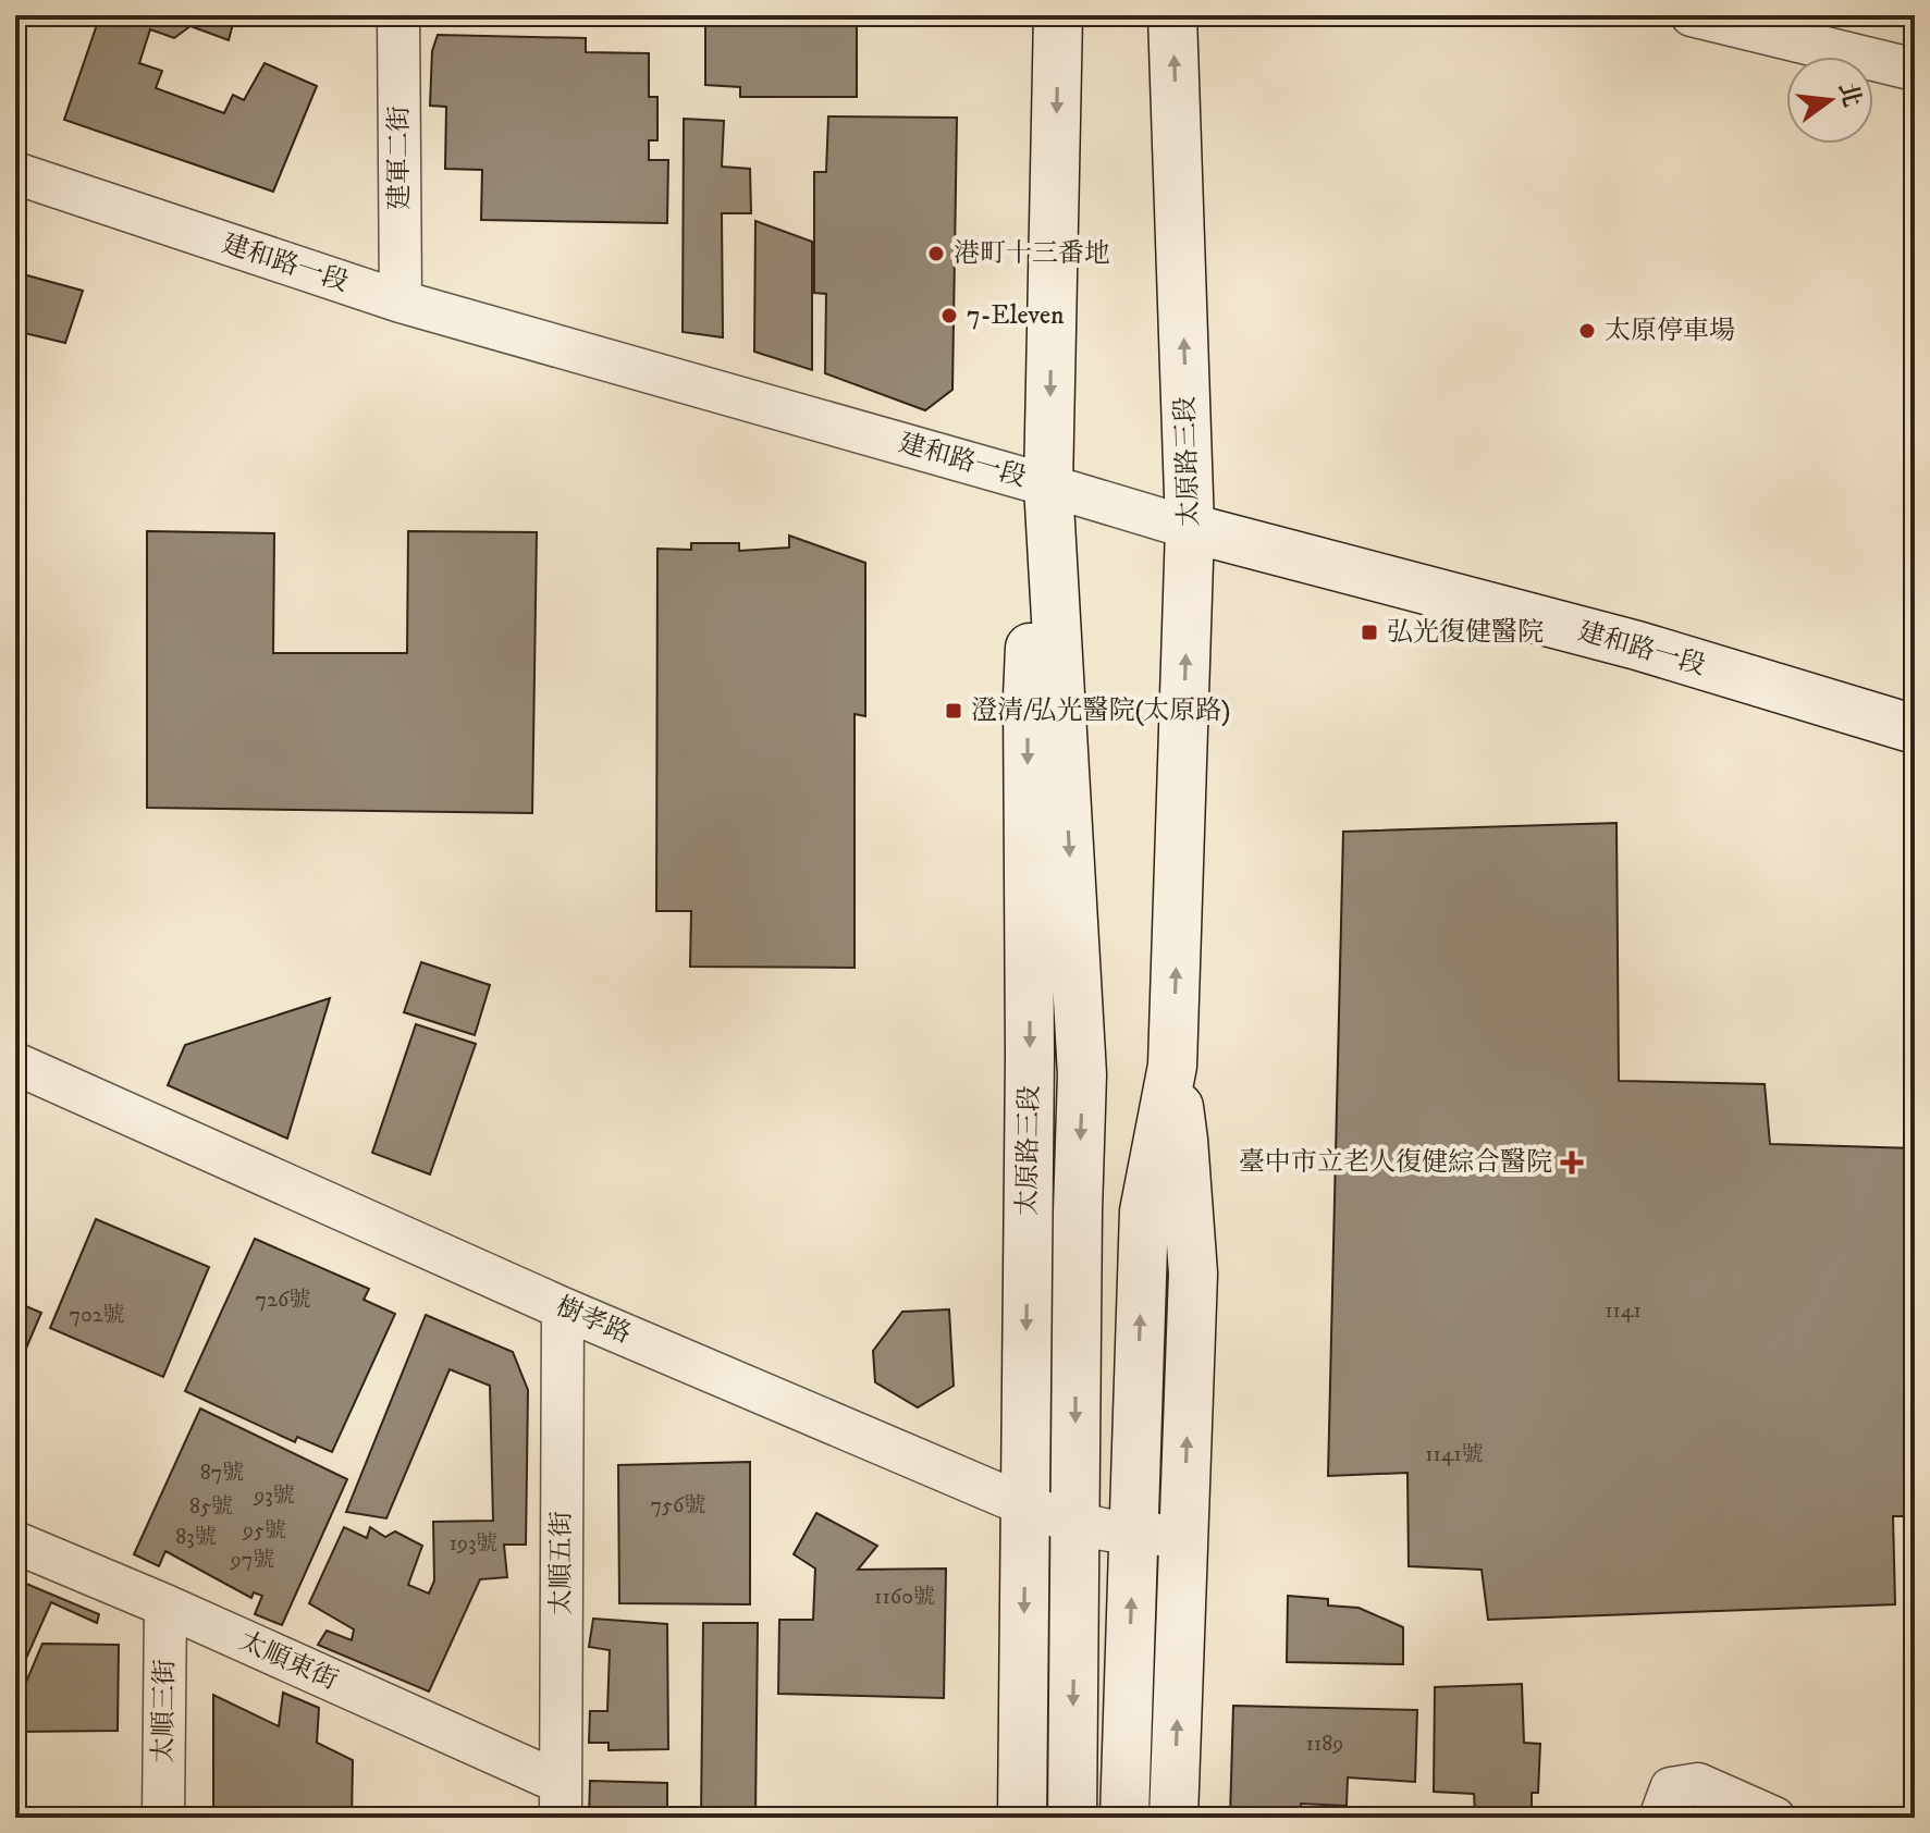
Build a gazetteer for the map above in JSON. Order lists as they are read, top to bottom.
{
  "streets": {
    "main road": ["建和路一段", "太原路三段"],
    "street": [
      "建軍二街",
      "樹孝路",
      "太順五街",
      "太順東街",
      "太順三街"
    ]
  },
  "crossings": [
    ["建軍二街", "建和路一段"],
    ["建和路一段", "太原路三段"],
    ["太原路三段", "樹孝路"],
    ["樹孝路", "太順五街"],
    ["太順五街", "太順東街"],
    ["太順東街", "太順三街"]
  ],
  "places": {
    "other": ["港町十三番地", "7-Eleven", "太原停車場"],
    "transit": ["弘光復健醫院", "澄清/弘光醫院(太原路)"],
    "health": ["臺中市立老人復健綜合醫院"]
  },
  "house_numbers": [
    "726號",
    "1141",
    "702號",
    "1141號",
    "87號",
    "93號",
    "756號",
    "85號",
    "95號",
    "83號",
    "193號",
    "97號",
    "1160號",
    "1189"
  ],
  "north": "right"
}
